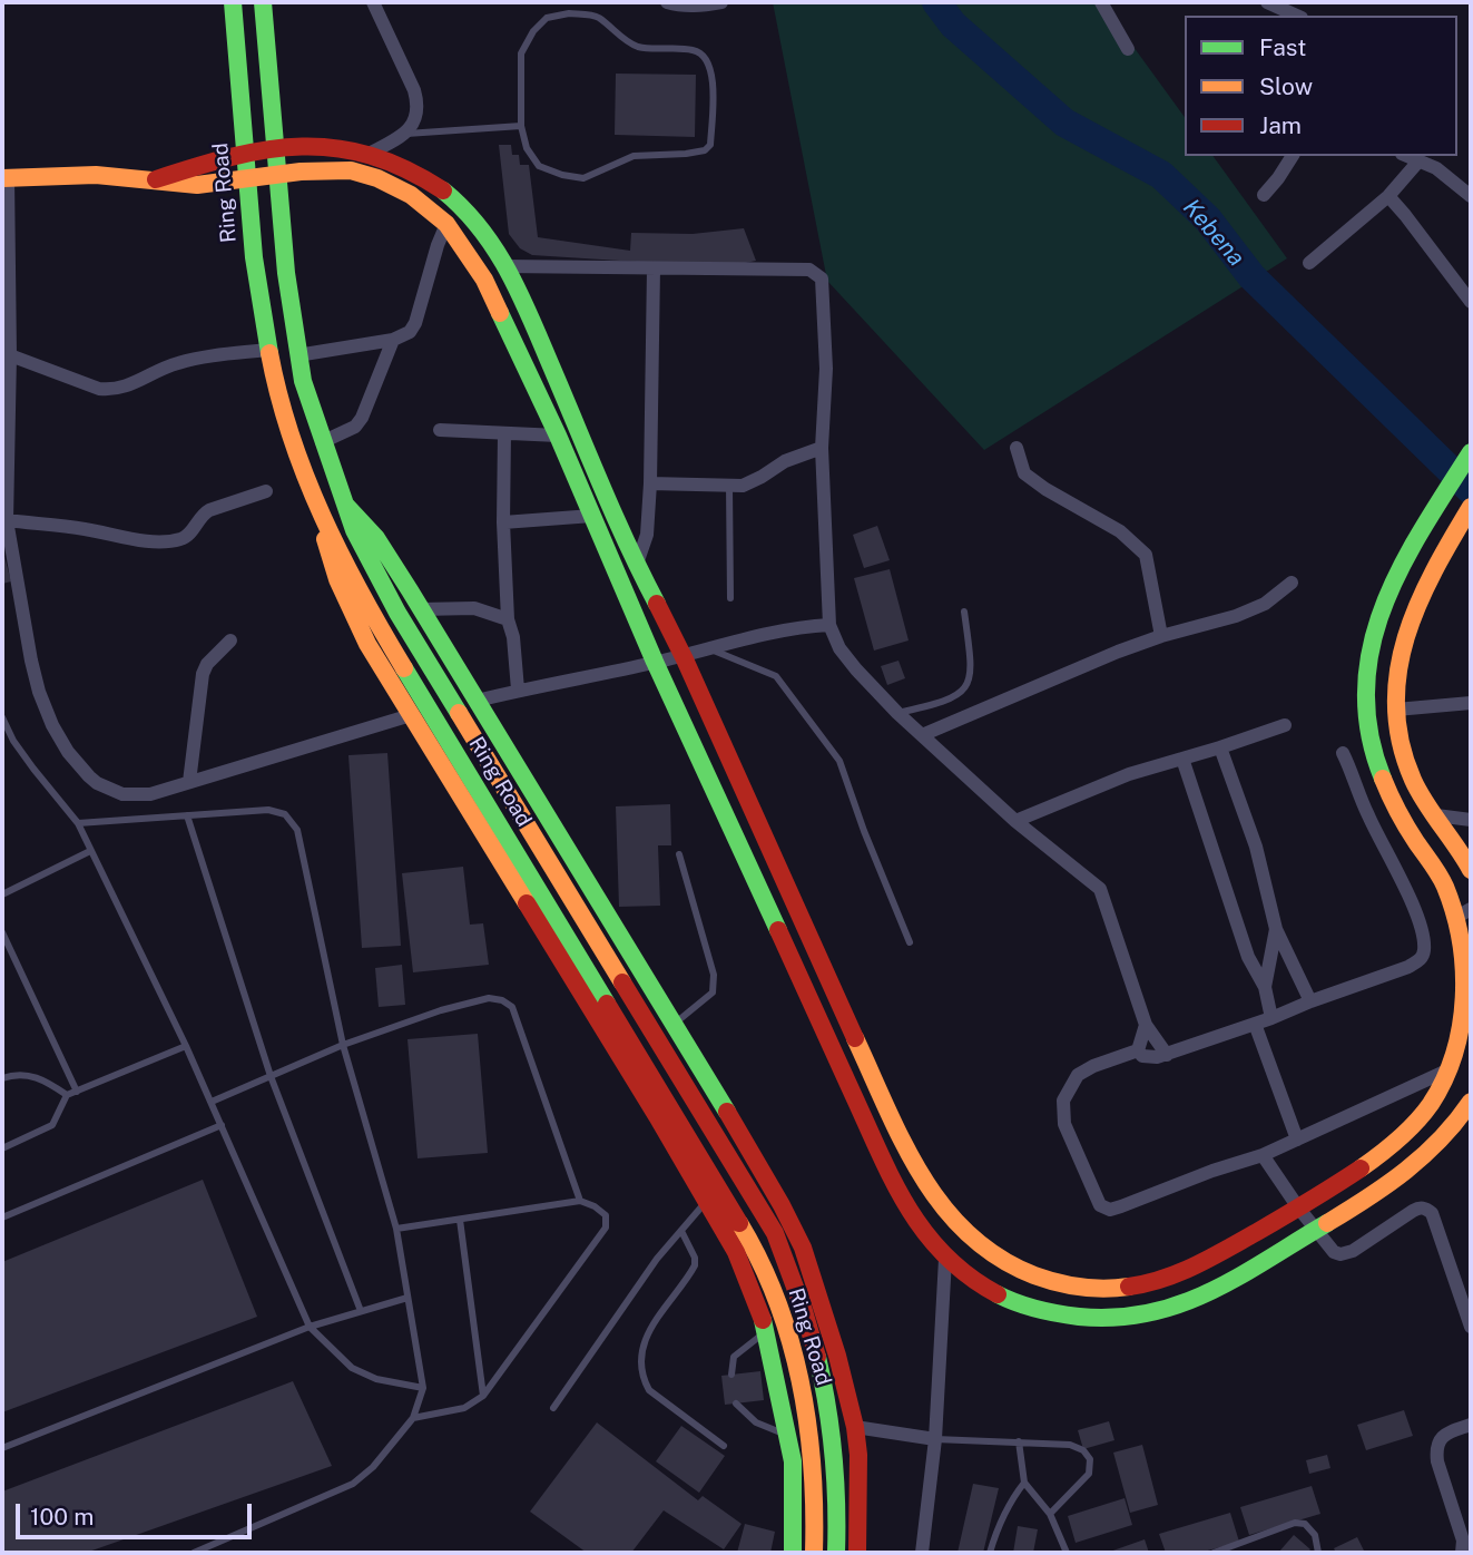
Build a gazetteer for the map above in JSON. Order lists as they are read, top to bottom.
{
  "streets": {
    "main road": ["Ring Road"]
  },
  "water": ["Kebena"],
  "legend": ["Fast", "Slow", "Jam"],
  "scale_bar": "100 m"
}
